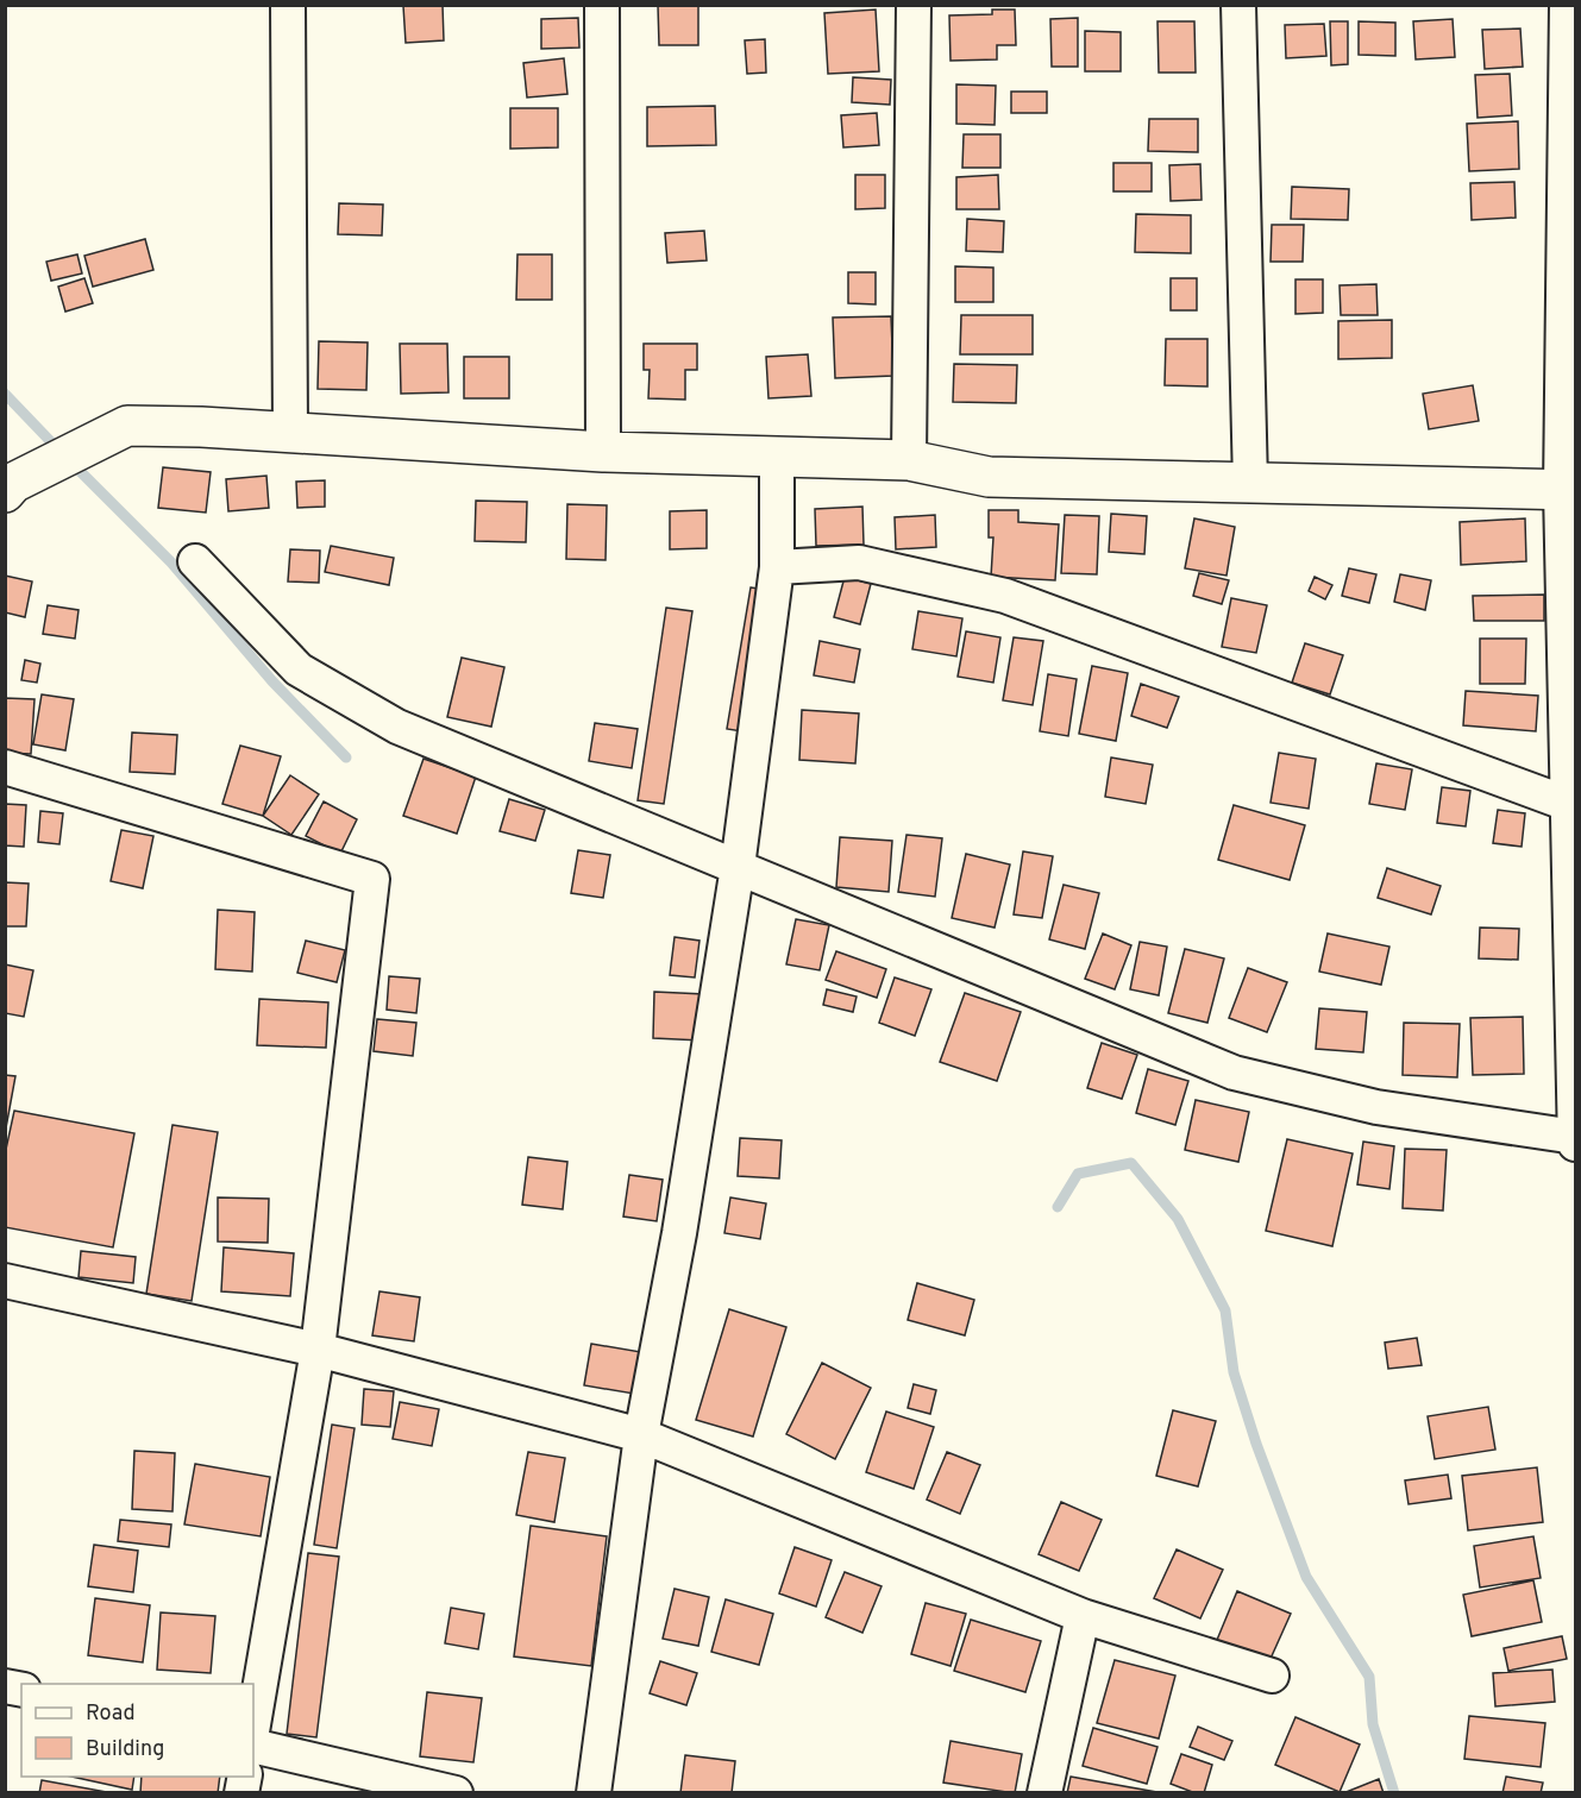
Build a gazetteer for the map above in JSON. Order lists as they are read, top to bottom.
{
  "legend": ["Road", "Building"]
}
